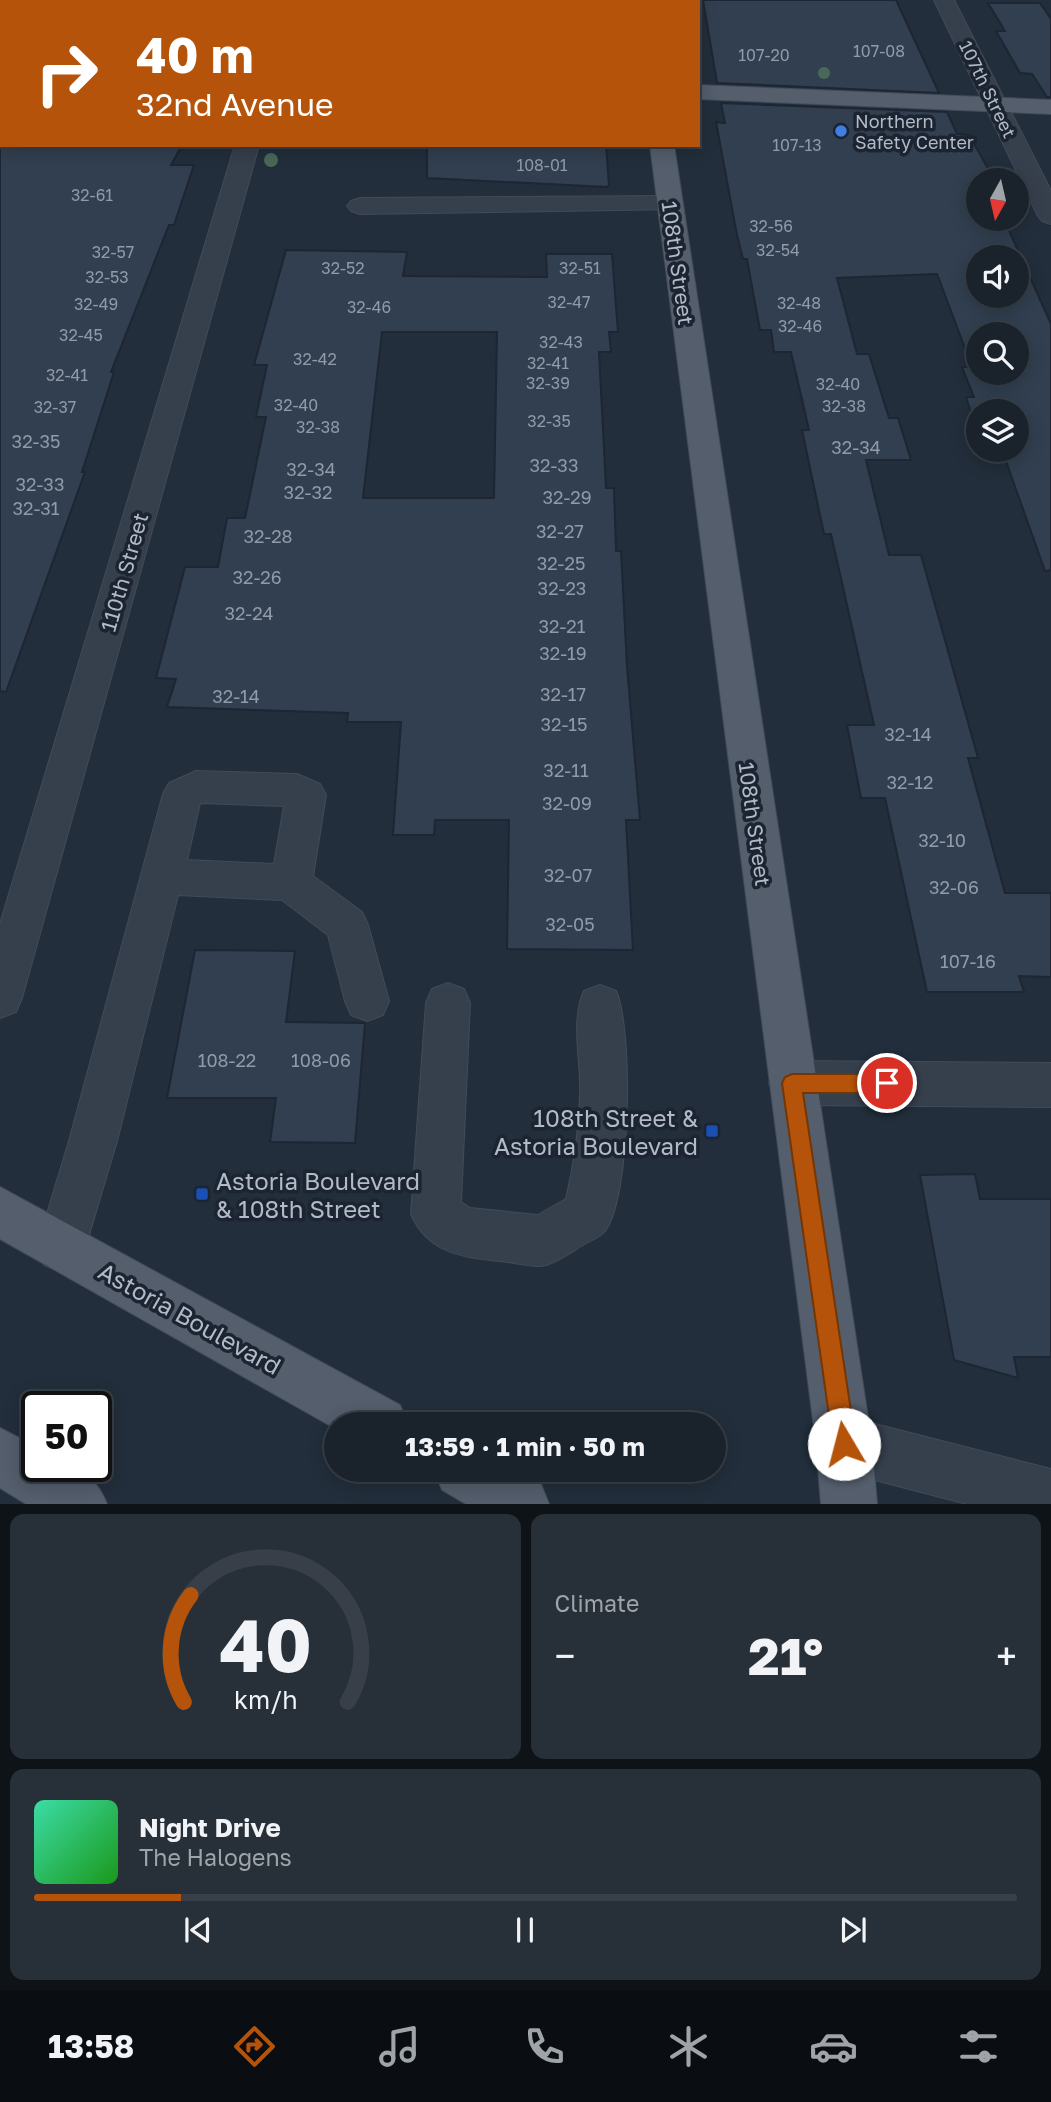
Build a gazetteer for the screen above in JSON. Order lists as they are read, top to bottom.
{
  "streets": {
    "main road": ["108th Street", "Astoria Boulevard"],
    "street": ["107th Street", "110th Street"]
  },
  "places": {
    "other": ["Northern Safety Center"],
    "transit": ["108th Street & Astoria Boulevard", "Astoria Boulevard & 108th Street"]
  },
  "house_numbers": [
    "107-08",
    "107-20",
    "107-13",
    "108-01",
    "32-61",
    "32-56",
    "32-54",
    "32-57",
    "32-52",
    "32-51",
    "32-53",
    "32-47",
    "32-48",
    "32-49",
    "32-46",
    "32-46",
    "32-45",
    "32-43",
    "32-42",
    "32-41",
    "32-41",
    "32-39",
    "32-40",
    "32-40",
    "32-38",
    "32-37",
    "32-35",
    "32-38",
    "32-35",
    "32-34",
    "32-33",
    "32-34",
    "32-33",
    "32-32",
    "32-29",
    "32-31",
    "32-27",
    "32-28",
    "32-25",
    "32-26",
    "32-23",
    "32-24",
    "32-21",
    "32-19",
    "32-17",
    "32-14",
    "32-15",
    "32-14",
    "32-11",
    "32-12",
    "32-09",
    "32-10",
    "32-07",
    "32-06",
    "32-05",
    "107-16",
    "108-22",
    "108-06"
  ],
  "north": "bottom",
  "page": {
    "turn": ["40 m", "32nd Avenue"],
    "limit": "50",
    "trip": "13:59 · 1 min · 50 m",
    "tile": "Climate",
    "heat": ["−", "21°", "+"],
    "song": ["Night Drive", "The Halogens"],
    "tabs": "13:58",
    "gauge": ["40", "km/h"]
  }
}
